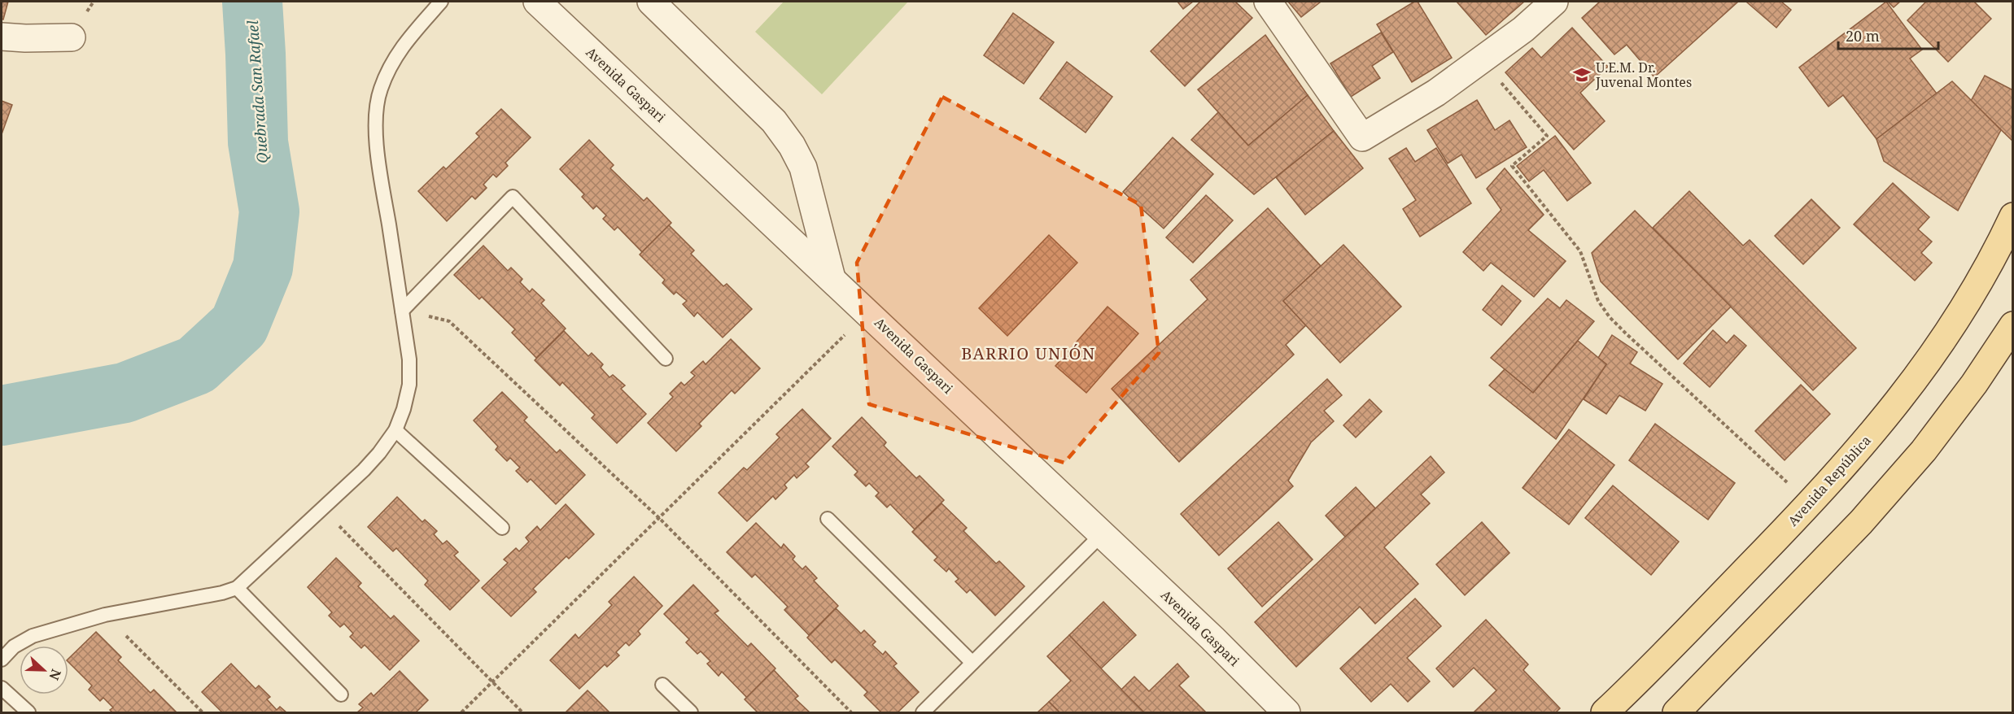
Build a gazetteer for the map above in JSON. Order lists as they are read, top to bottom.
{
  "streets": {
    "main road": ["Avenida República"],
    "street": ["Avenida Gaspari"]
  },
  "districts": ["BARRIO UNIÓN"],
  "water": ["Quebrada San Rafael"],
  "places": {
    "school or university": ["U.E.M. Dr. Juvenal Montes"]
  },
  "scale_bar": "20 m",
  "north": "right"
}
